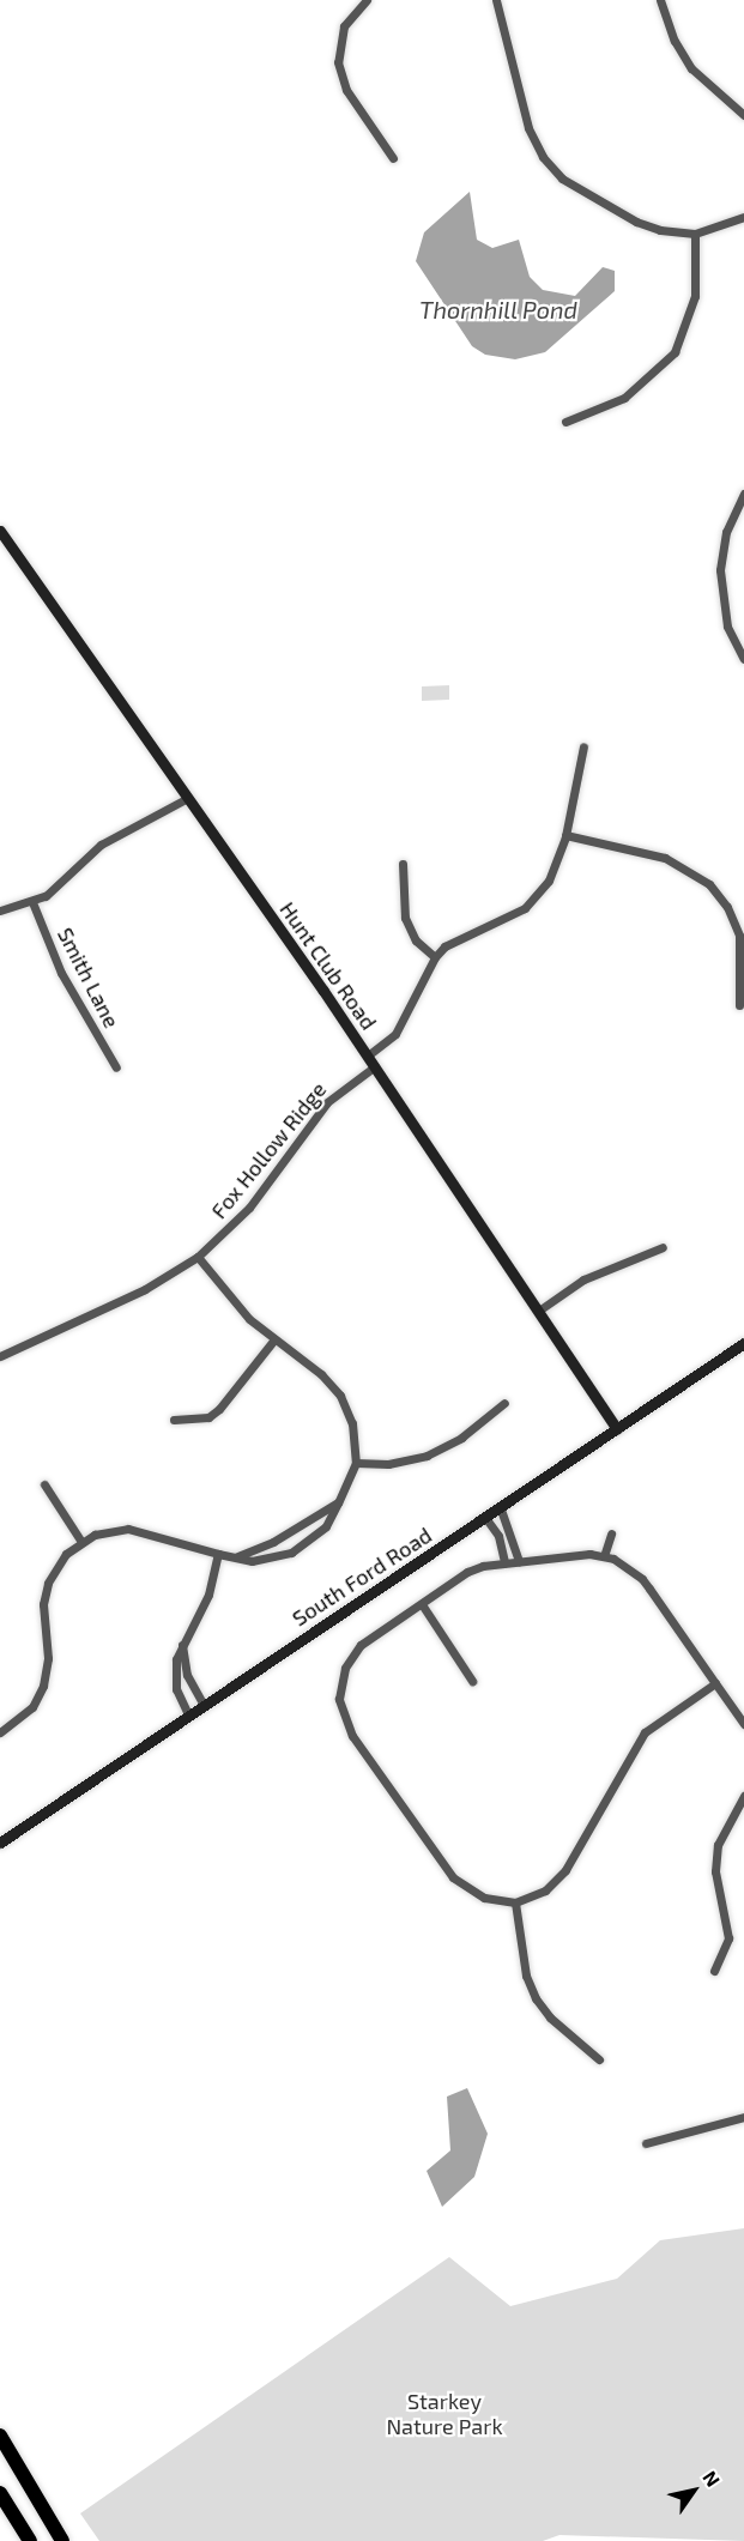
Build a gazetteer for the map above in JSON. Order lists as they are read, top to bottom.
{
  "streets": {
    "street": [
      "Hunt Club Road",
      "Smith Lane",
      "Fox Hollow Ridge",
      "South Ford Road"
    ]
  },
  "crossings": [
    ["Hunt Club Road", "Fox Hollow Ridge"],
    ["Hunt Club Road", "South Ford Road"]
  ],
  "water": ["Thornhill Pond"],
  "parks": ["Starkey Nature Park"],
  "north": "top right"
}
